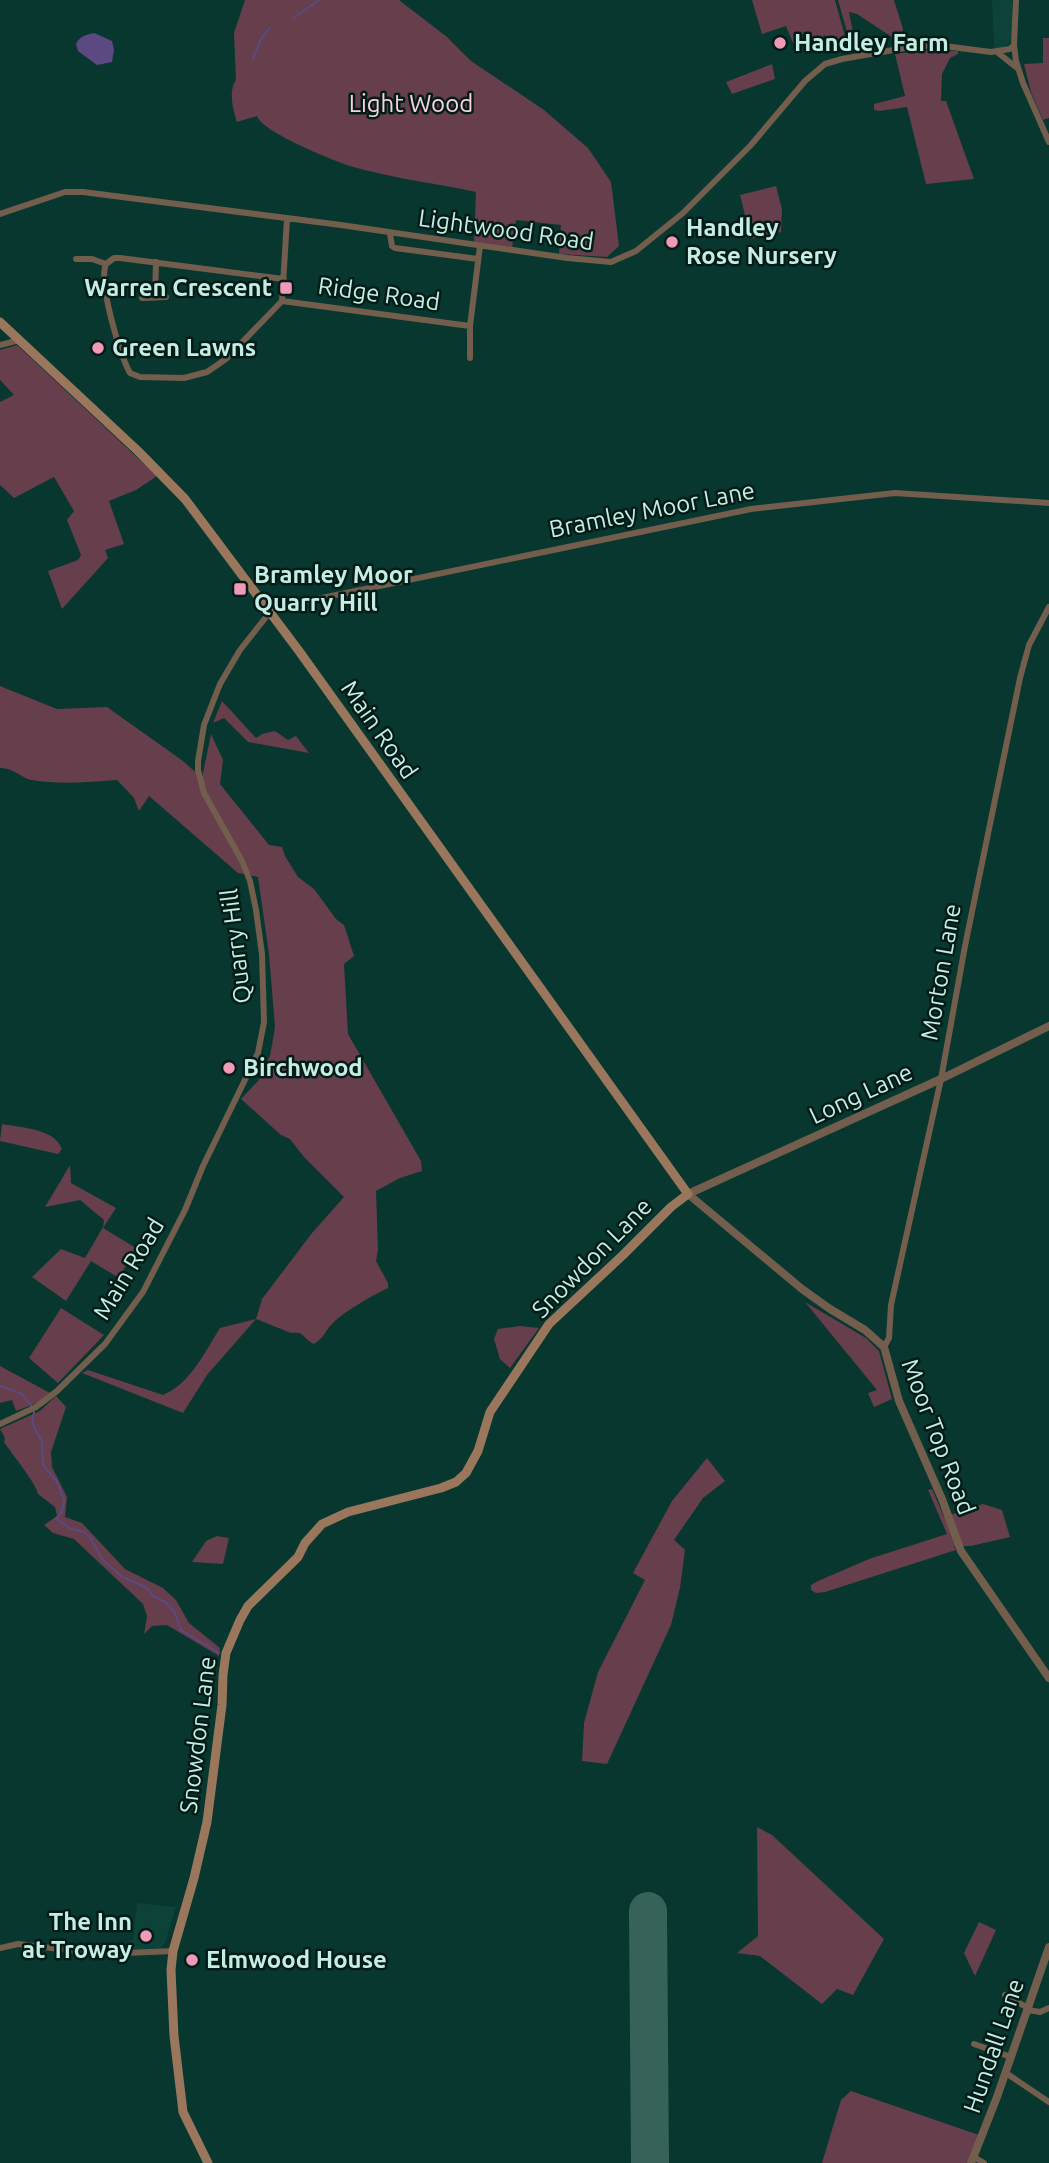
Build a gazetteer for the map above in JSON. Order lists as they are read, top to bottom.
{
  "streets": {
    "main road": ["Main Road", "Snowdon Lane"],
    "street": [
      "Lightwood Road",
      "Ridge Road",
      "Bramley Moor Lane",
      "Quarry Hill",
      "Morton Lane",
      "Long Lane",
      "Moor Top Road",
      "Hundall Lane"
    ]
  },
  "crossings": [
    ["Bramley Moor Lane", "Main Road"],
    ["Bramley Moor Lane", "Quarry Hill"],
    ["Main Road", "Quarry Hill"],
    ["Main Road", "Long Lane"],
    ["Main Road", "Snowdon Lane"],
    ["Main Road", "Moor Top Road"],
    ["Morton Lane", "Long Lane"],
    ["Morton Lane", "Moor Top Road"],
    ["Long Lane", "Snowdon Lane"],
    ["Long Lane", "Moor Top Road"],
    ["Snowdon Lane", "Moor Top Road"]
  ],
  "parks": ["Light Wood"],
  "places": {
    "other": [
      "Handley Farm",
      "Handley Rose Nursery",
      "Green Lawns",
      "Birchwood",
      "The Inn at Troway",
      "Elmwood House"
    ],
    "transit": ["Warren Crescent", "Bramley Moor Quarry Hill"]
  }
}
